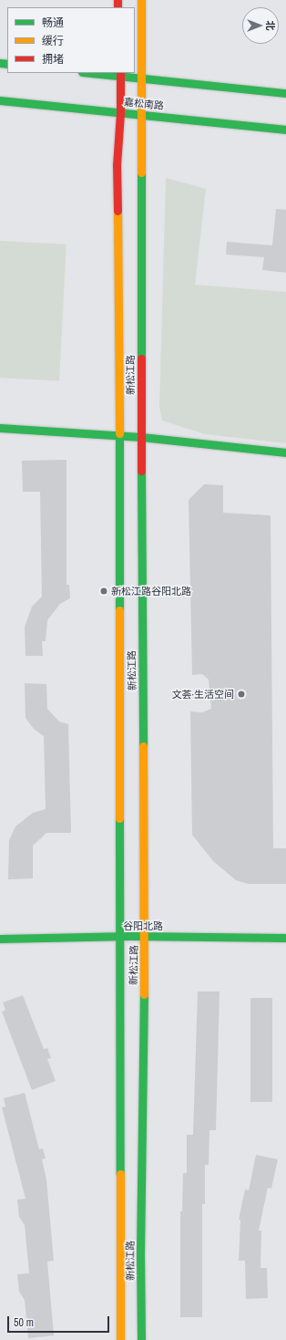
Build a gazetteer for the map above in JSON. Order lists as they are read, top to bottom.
{
  "streets": {
    "main road": ["嘉松南路", "新松江路", "谷阳北路"]
  },
  "crossings": [
    ["嘉松南路", "新松江路"],
    ["新松江路", "谷阳北路"]
  ],
  "places": ["新松江路谷阳北路", "文荟·生活空间"],
  "legend": ["畅通", "缓行", "拥堵"],
  "scale_bar": "50 m",
  "north": "right"
}
